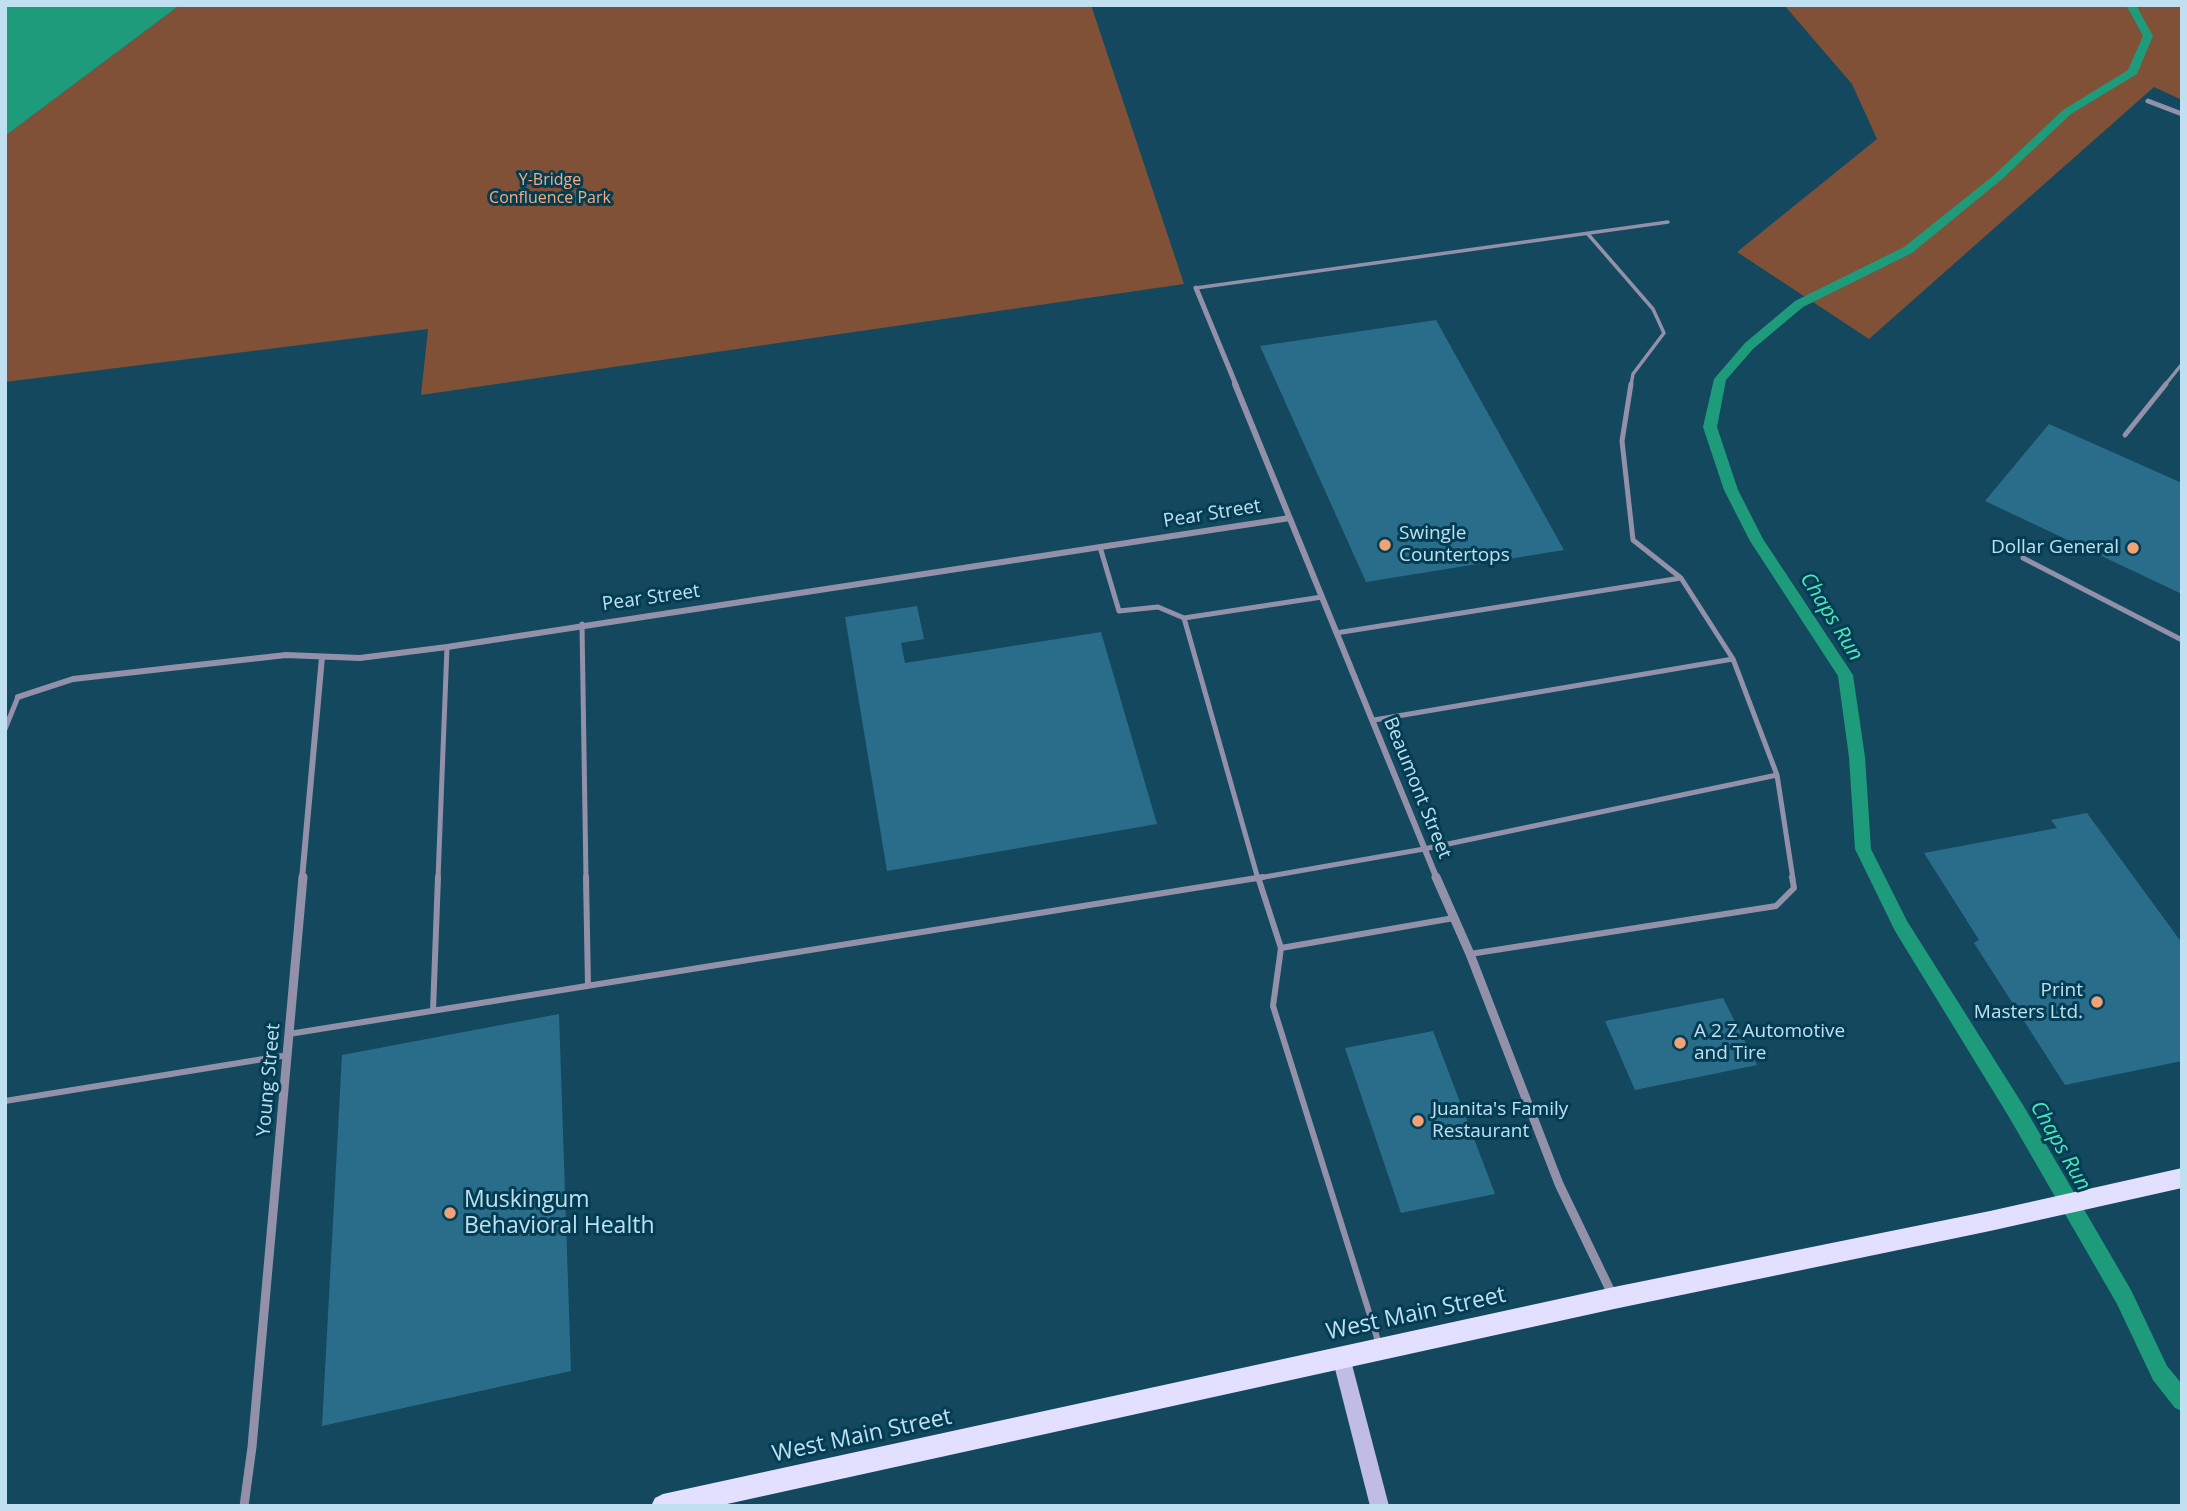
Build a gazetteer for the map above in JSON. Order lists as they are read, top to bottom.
{
  "streets": {
    "main road": ["West Main Street"],
    "street": ["Pear Street", "Beaumont Street", "Young Street"]
  },
  "crossings": [
    ["Pear Street", "Beaumont Street"],
    ["Pear Street", "Young Street"],
    ["Beaumont Street", "West Main Street"]
  ],
  "water": ["Chaps Run"],
  "parks": ["Y-Bridge Confluence Park"],
  "places": [
    "Swingle Countertops",
    "Dollar General",
    "Print Masters Ltd.",
    "A 2 Z Automotive and Tire",
    "Juanita's Family Restaurant",
    "Muskingum Behavioral Health"
  ]
}
